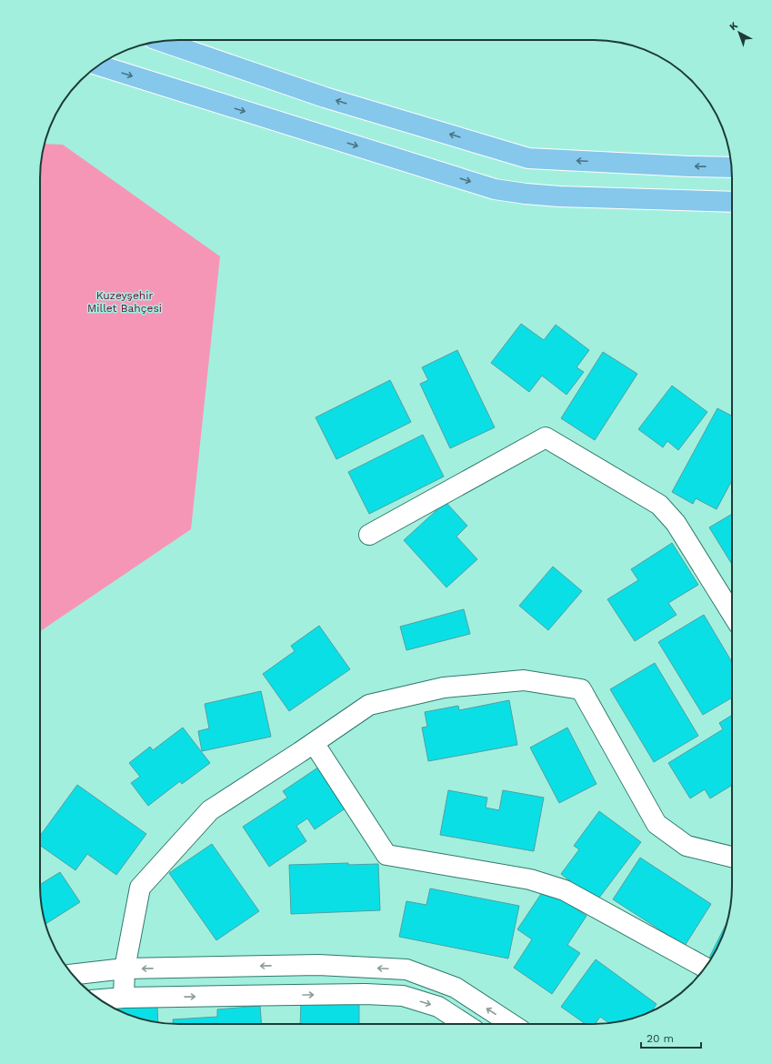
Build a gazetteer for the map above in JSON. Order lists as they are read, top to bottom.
{
  "parks": ["Kuzeyşehir Millet Bahçesi"],
  "scale_bar": "20 m",
  "north": "top left"
}
